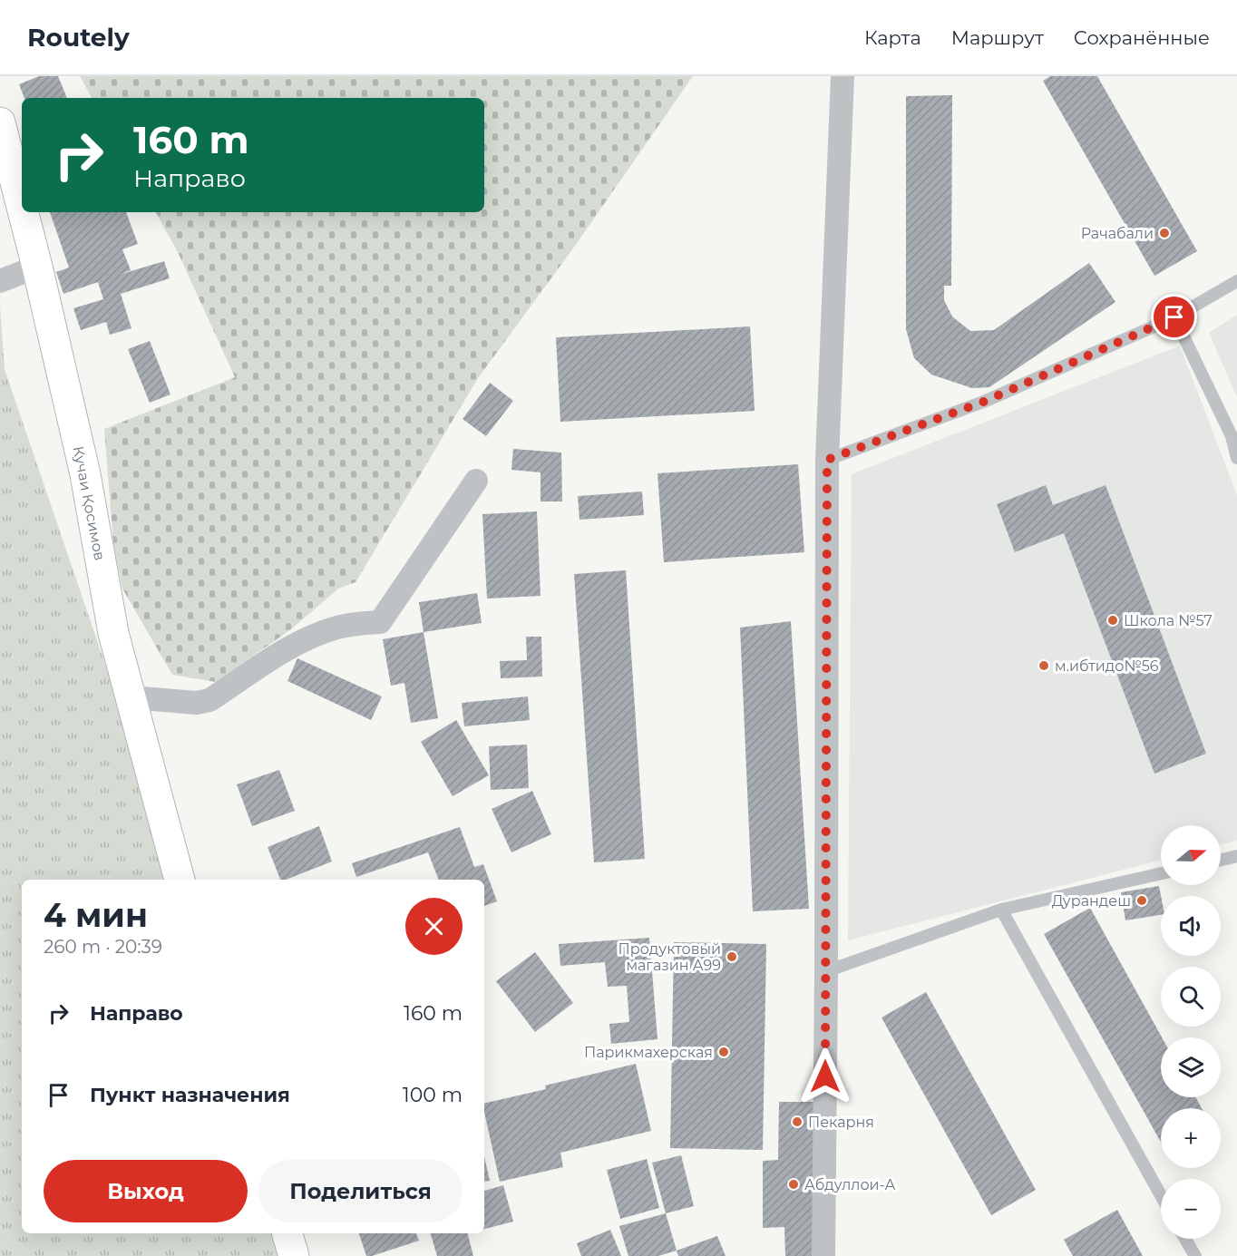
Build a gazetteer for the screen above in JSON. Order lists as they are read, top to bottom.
{
  "streets": {
    "street": ["Кучаи Қосимов"]
  },
  "places": [
    "Рачабали",
    "Школа №57",
    "м.ибтидо№56",
    "Дурандеш",
    "Продуктовый магазин А99",
    "Парикмахерская",
    "Пекарня",
    "Абдуллои-А"
  ],
  "north": "right",
  "page": {
    "header": "Routely",
    "nav": ["Карта", "Маршрут", "Сохранённые"],
    "turn": ["160 m", "Направо"],
    "map_buttons": ["+", "−"],
    "heading": ["4 мин", "260 m · 20:39"],
    "list": [
      {
        "name": "Направо",
        "value": "160 m"
      },
      {
        "name": "Пункт назначения",
        "value": "100 m"
      }
    ],
    "buttons": ["Выход", "Поделиться"]
  }
}
